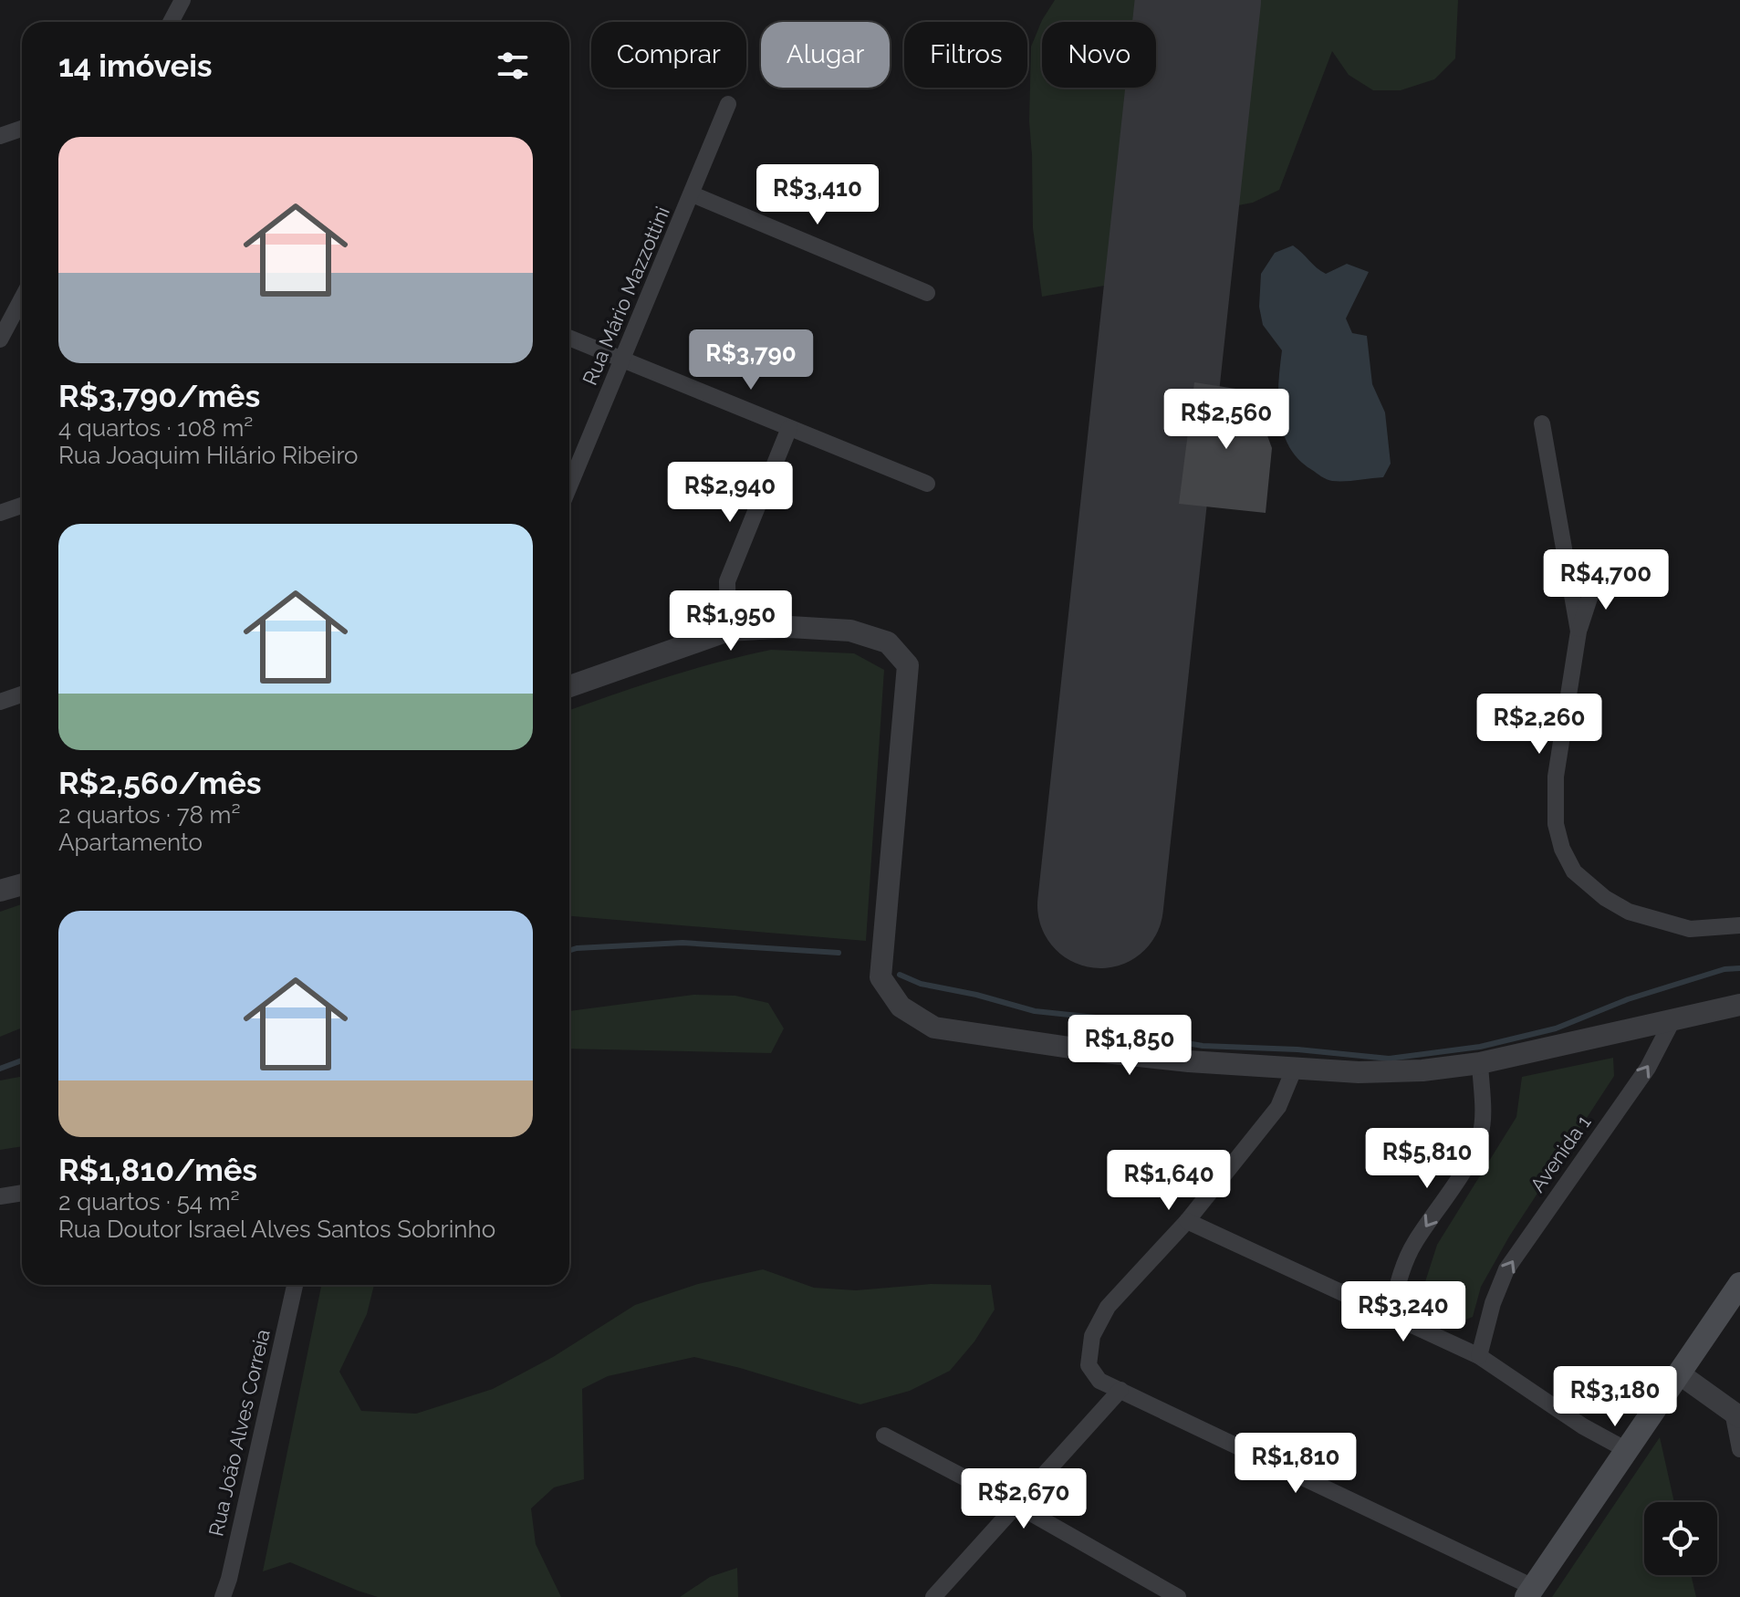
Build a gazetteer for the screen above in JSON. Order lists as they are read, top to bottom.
{
  "streets": {
    "street": ["Rua Mário Mazzottini", "Avenida 1", "Rua João Alves Correia"]
  },
  "page": {
    "chip": [
      "Comprar",
      "Alugar",
      "Filtros",
      "Novo"
    ],
    "heading": "14 imóveis",
    "list": [
      {
        "name": "R$3,790/mês",
        "note": "4 quartos · 108 m² · Rua Joaquim Hilário Ribeiro"
      },
      {
        "name": "R$2,560/mês",
        "note": "2 quartos · 78 m² · Apartamento"
      },
      {
        "name": "R$1,810/mês",
        "note": "2 quartos · 54 m² · Rua Doutor Israel Alves Santos Sobrinho"
      }
    ],
    "price": [
      "R$3,410",
      "R$3,790",
      "R$2,560",
      "R$2,940",
      "R$4,700",
      "R$1,950",
      "R$2,260",
      "R$1,850",
      "R$5,810",
      "R$1,640",
      "R$3,240",
      "R$3,180",
      "R$1,810",
      "R$2,670"
    ]
  }
}
